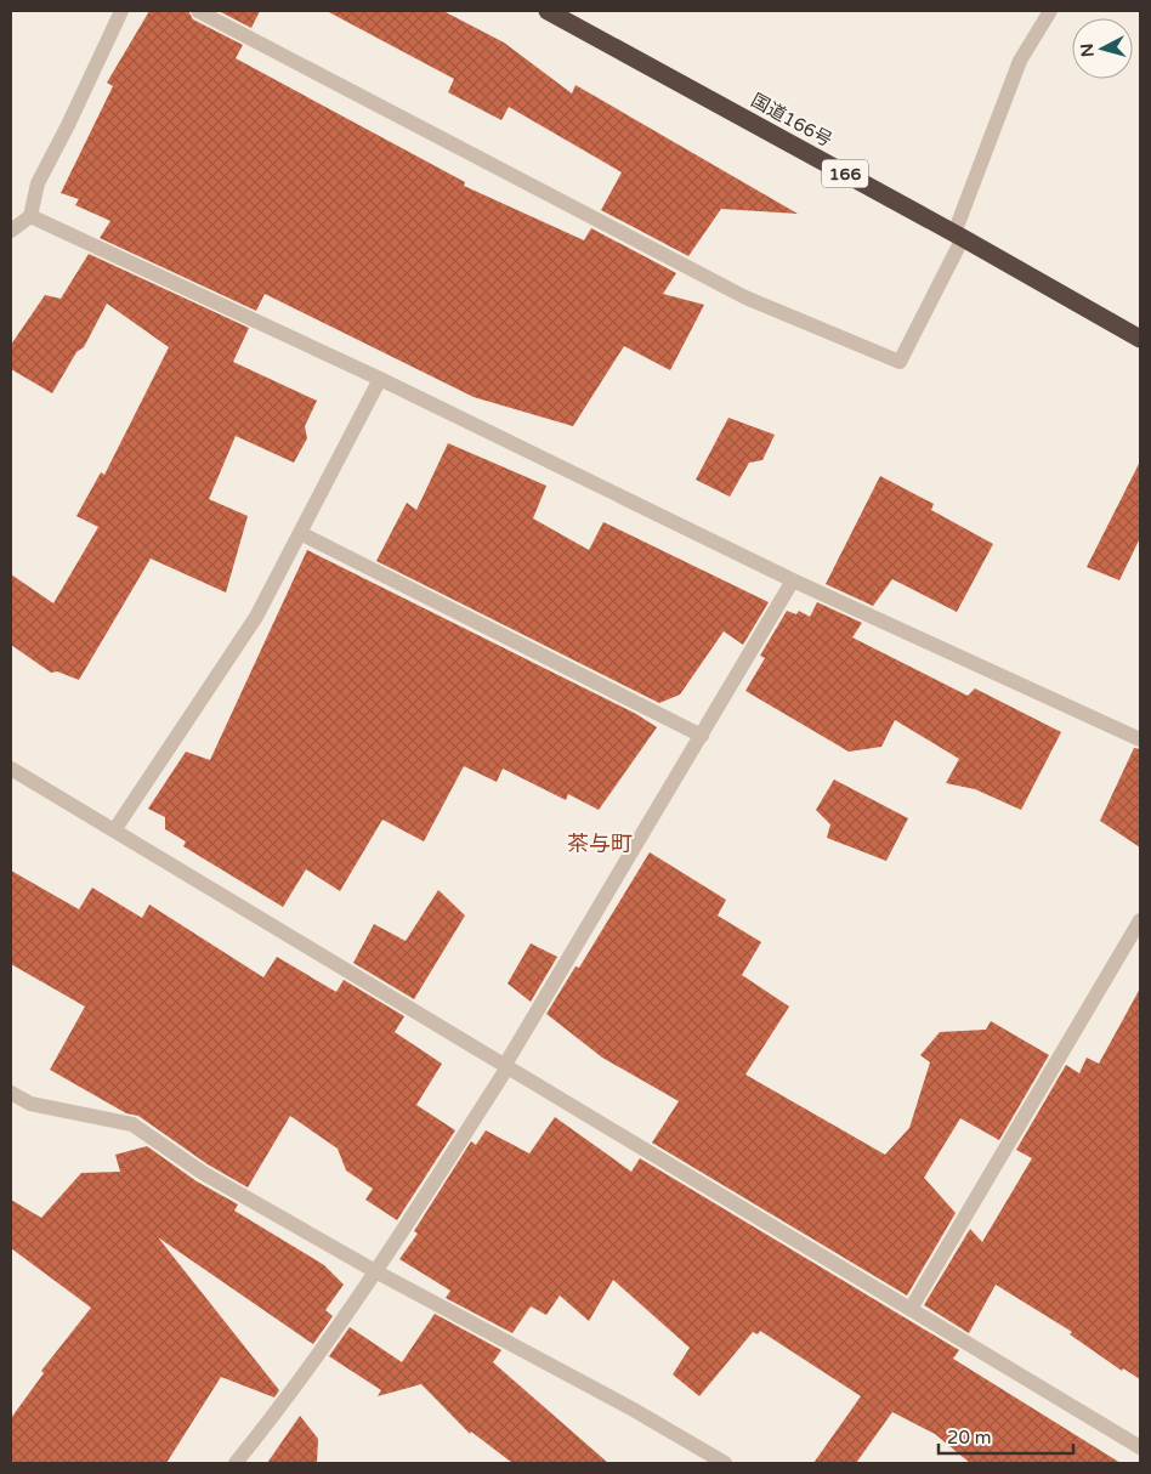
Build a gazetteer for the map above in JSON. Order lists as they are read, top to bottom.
{
  "streets": {
    "highway": ["国道166号", "166"]
  },
  "districts": ["茶与町"],
  "scale_bar": "20 m",
  "north": "left"
}
